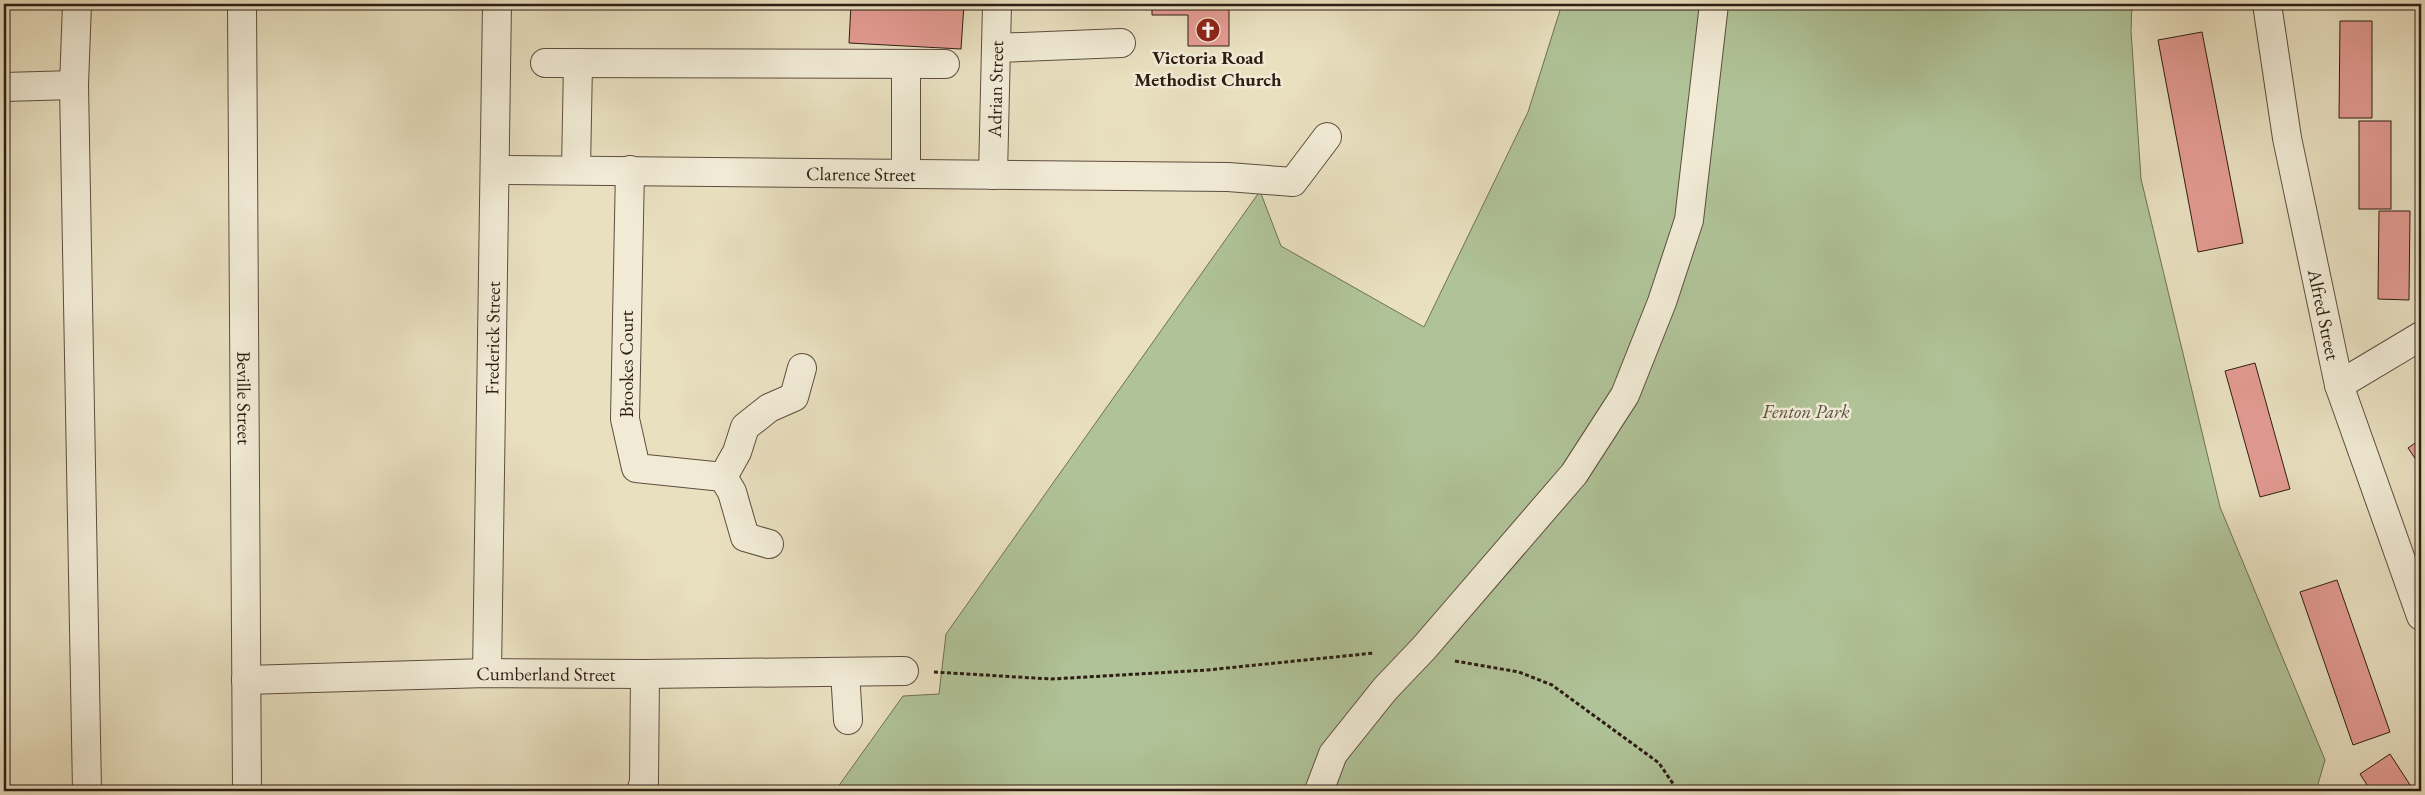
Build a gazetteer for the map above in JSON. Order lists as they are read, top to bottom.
{
  "streets": {
    "street": [
      "Adrian Street",
      "Clarence Street",
      "Alfred Street",
      "Frederick Street",
      "Brookes Court",
      "Beville Street",
      "Cumberland Street"
    ]
  },
  "crossings": [
    ["Adrian Street", "Clarence Street"],
    ["Clarence Street", "Frederick Street"],
    ["Clarence Street", "Brookes Court"],
    ["Frederick Street", "Cumberland Street"],
    ["Beville Street", "Cumberland Street"]
  ],
  "parks": ["Fenton Park"],
  "places": {
    "church": ["Victoria Road Methodist Church"]
  }
}
